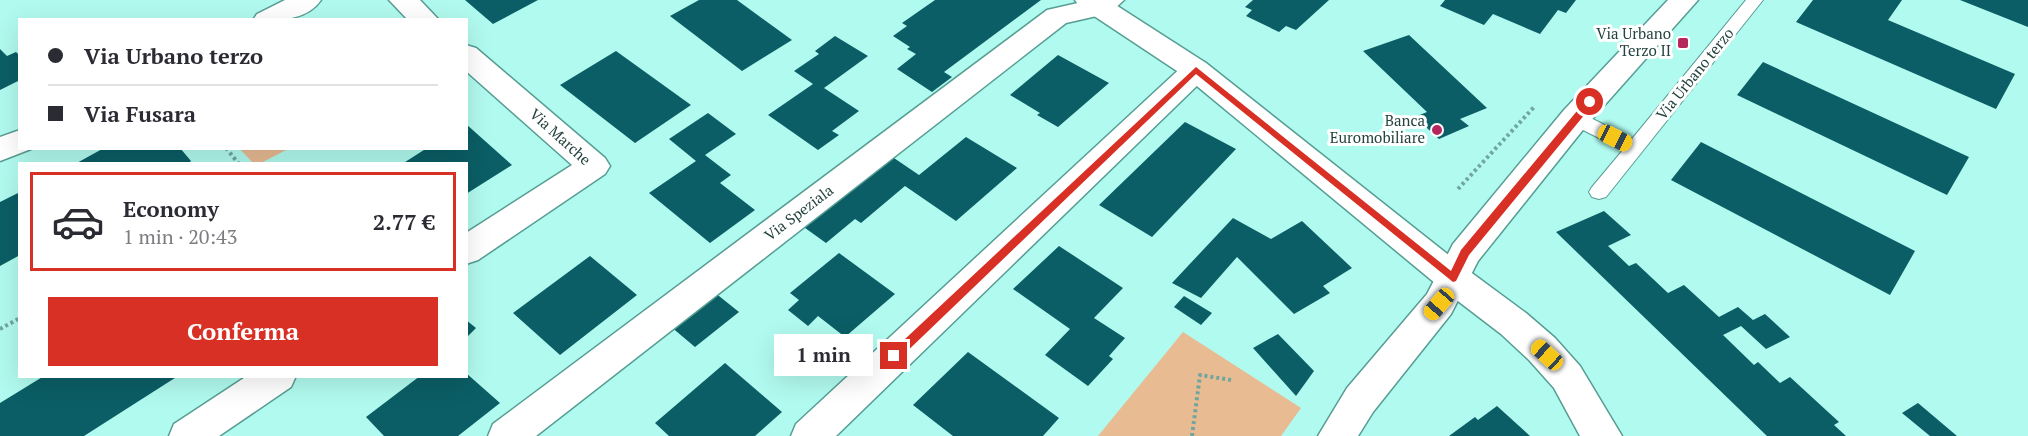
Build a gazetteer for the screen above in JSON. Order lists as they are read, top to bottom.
{
  "streets": {
    "street": ["Via Marche", "Via Speziala"],
    "lane": ["Via Urbano terzo"]
  },
  "places": {
    "transit": ["Via Urbano Terzo II"],
    "other": ["Banca Euromobiliare"]
  },
  "page": {
    "banner": ["Via Urbano terzo", "Via Fusara"],
    "list": [
      {
        "name": "Economy",
        "note": "1 min · 20:43",
        "value": "2.77 €"
      }
    ],
    "buttons": "Conferma",
    "bubble": "1 min"
  }
}
